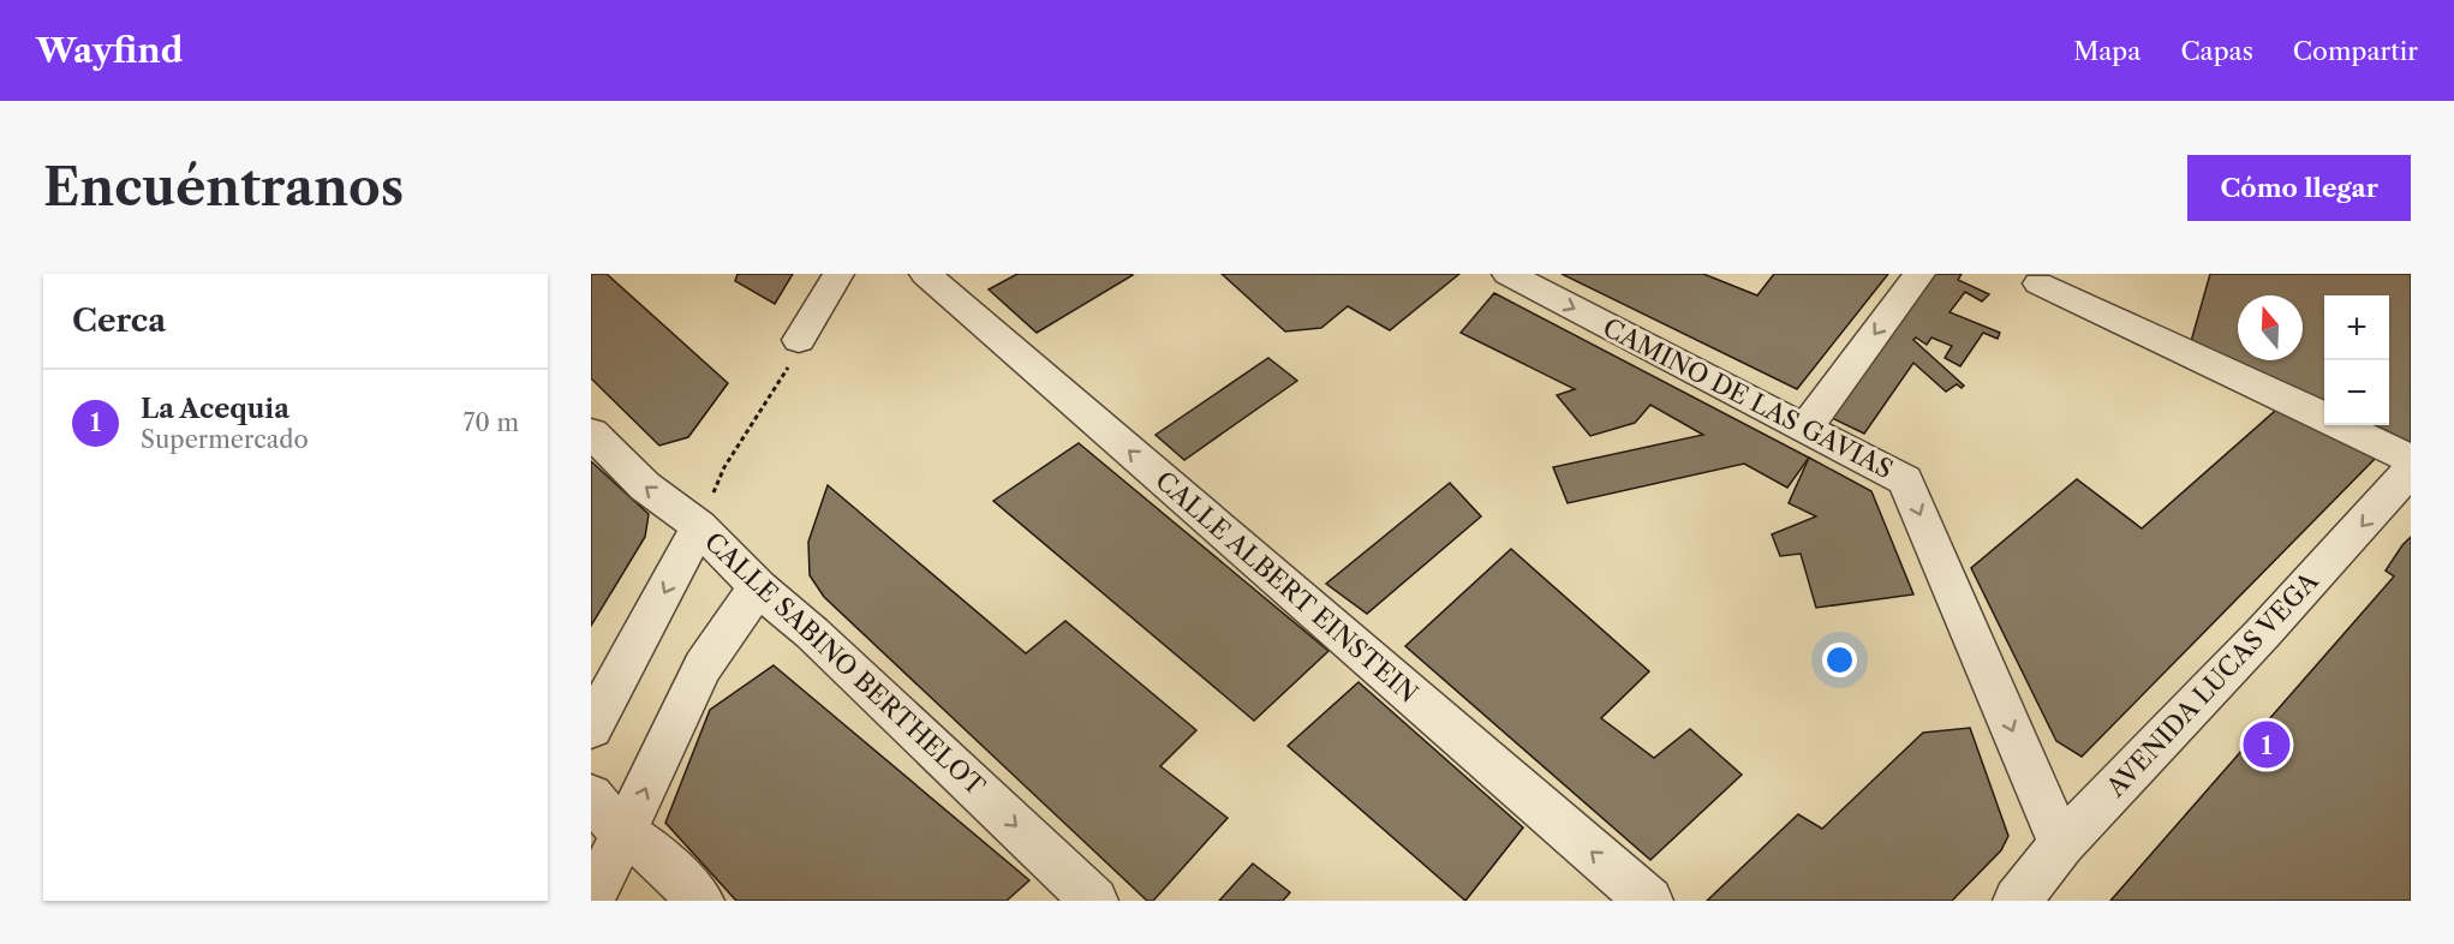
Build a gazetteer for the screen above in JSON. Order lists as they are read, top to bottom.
{
  "streets": {
    "street": [
      "CAMINO DE LAS GAVIAS",
      "CALLE ALBERT EINSTEIN",
      "CALLE SABINO BERTHELOT",
      "AVENIDA LUCAS VEGA"
    ]
  },
  "crossings": [
    ["CAMINO DE LAS GAVIAS", "AVENIDA LUCAS VEGA"]
  ],
  "one_way": ["CAMINO DE LAS GAVIAS", "CALLE ALBERT EINSTEIN", "AVENIDA LUCAS VEGA"],
  "north": "top",
  "page": {
    "header": "Wayfind",
    "nav": ["Mapa", "Capas", "Compartir"],
    "buttons": "Cómo llegar",
    "title": "Encuéntranos",
    "heading": "Cerca",
    "map_buttons": ["+", "−"],
    "list": [
      {
        "mark": "1",
        "name": "La Acequia",
        "note": "Supermercado",
        "value": "70 m"
      }
    ],
    "pins": "1"
  }
}
